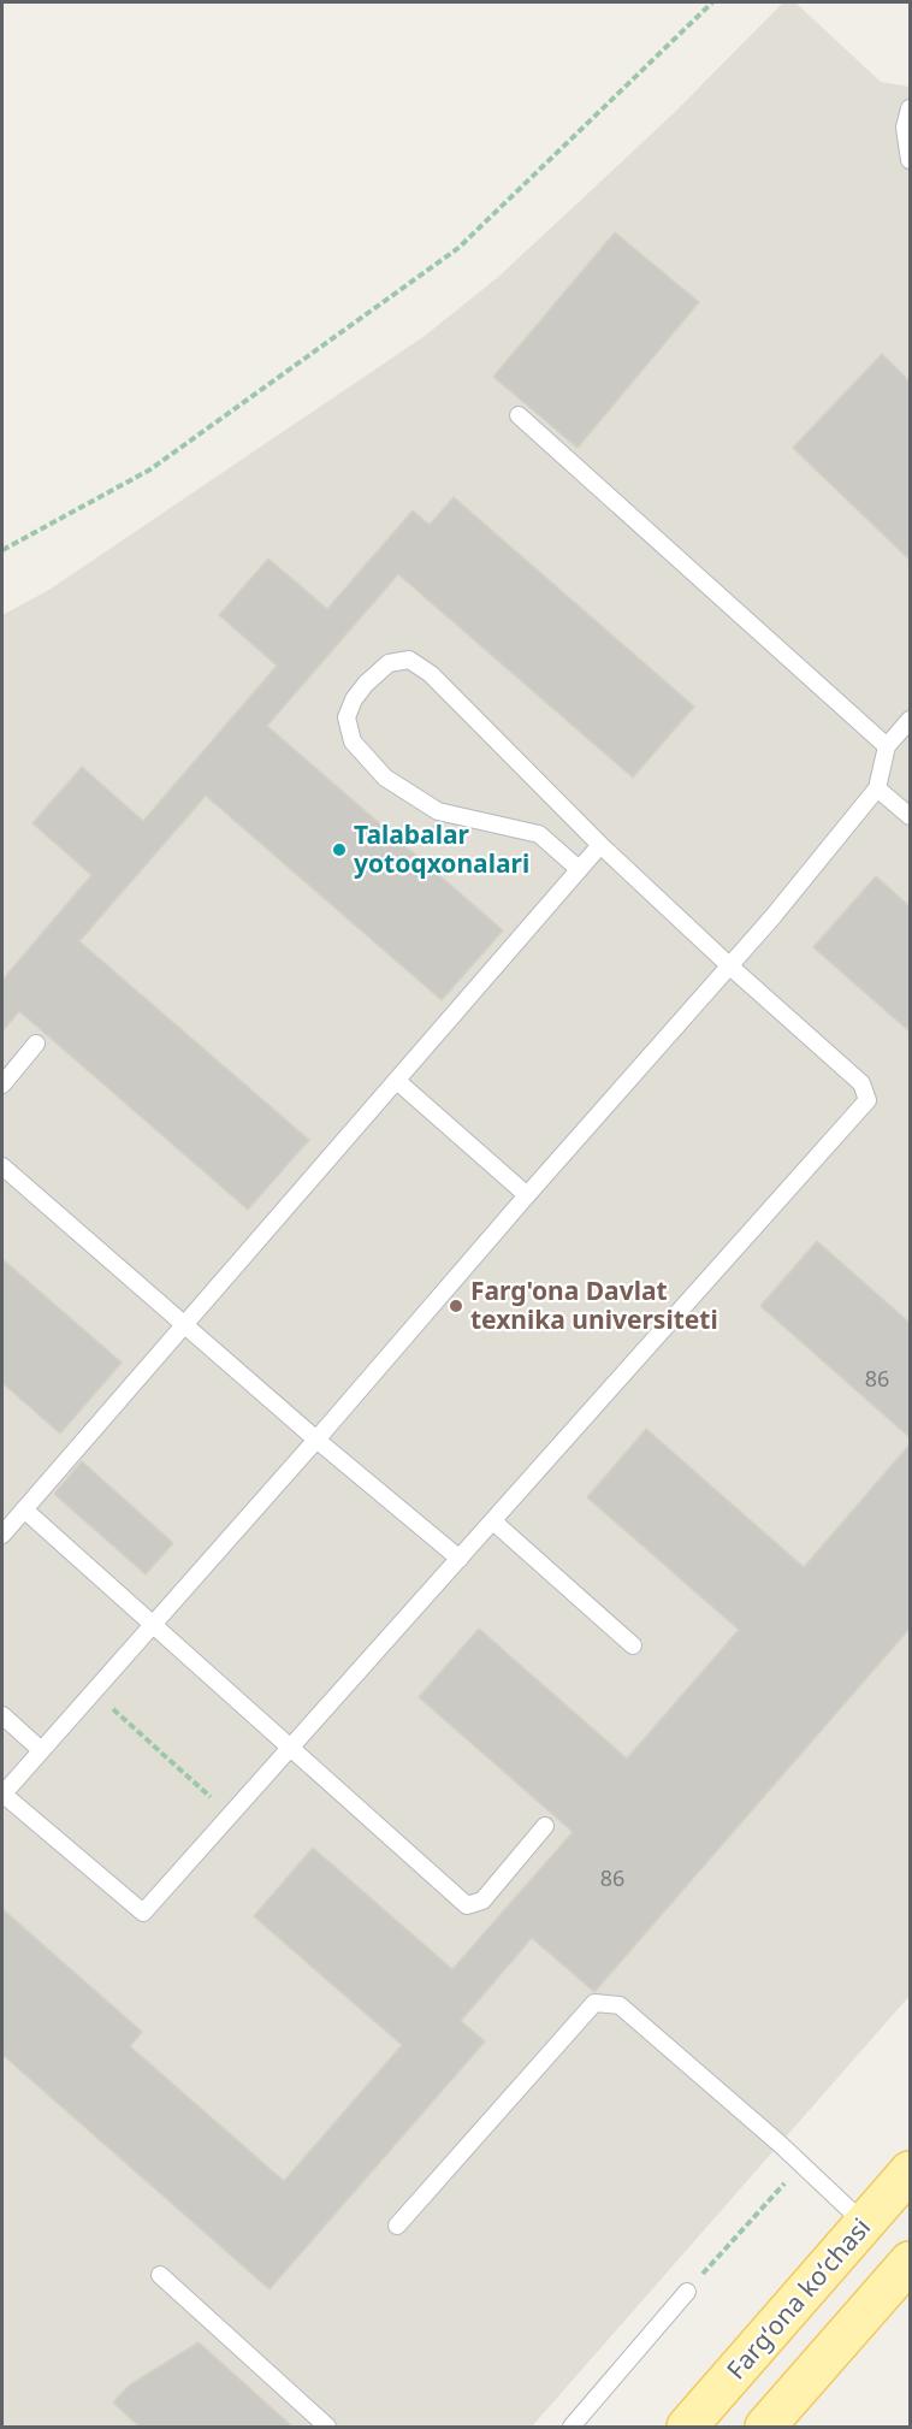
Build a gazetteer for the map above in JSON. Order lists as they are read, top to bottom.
{
  "streets": {
    "main road": ["Fargʻona koʻchasi"]
  },
  "places": ["Talabalar yotoqxonalari", "Farg'ona Davlat texnika universiteti"],
  "house_numbers": ["86", "86"]
}
